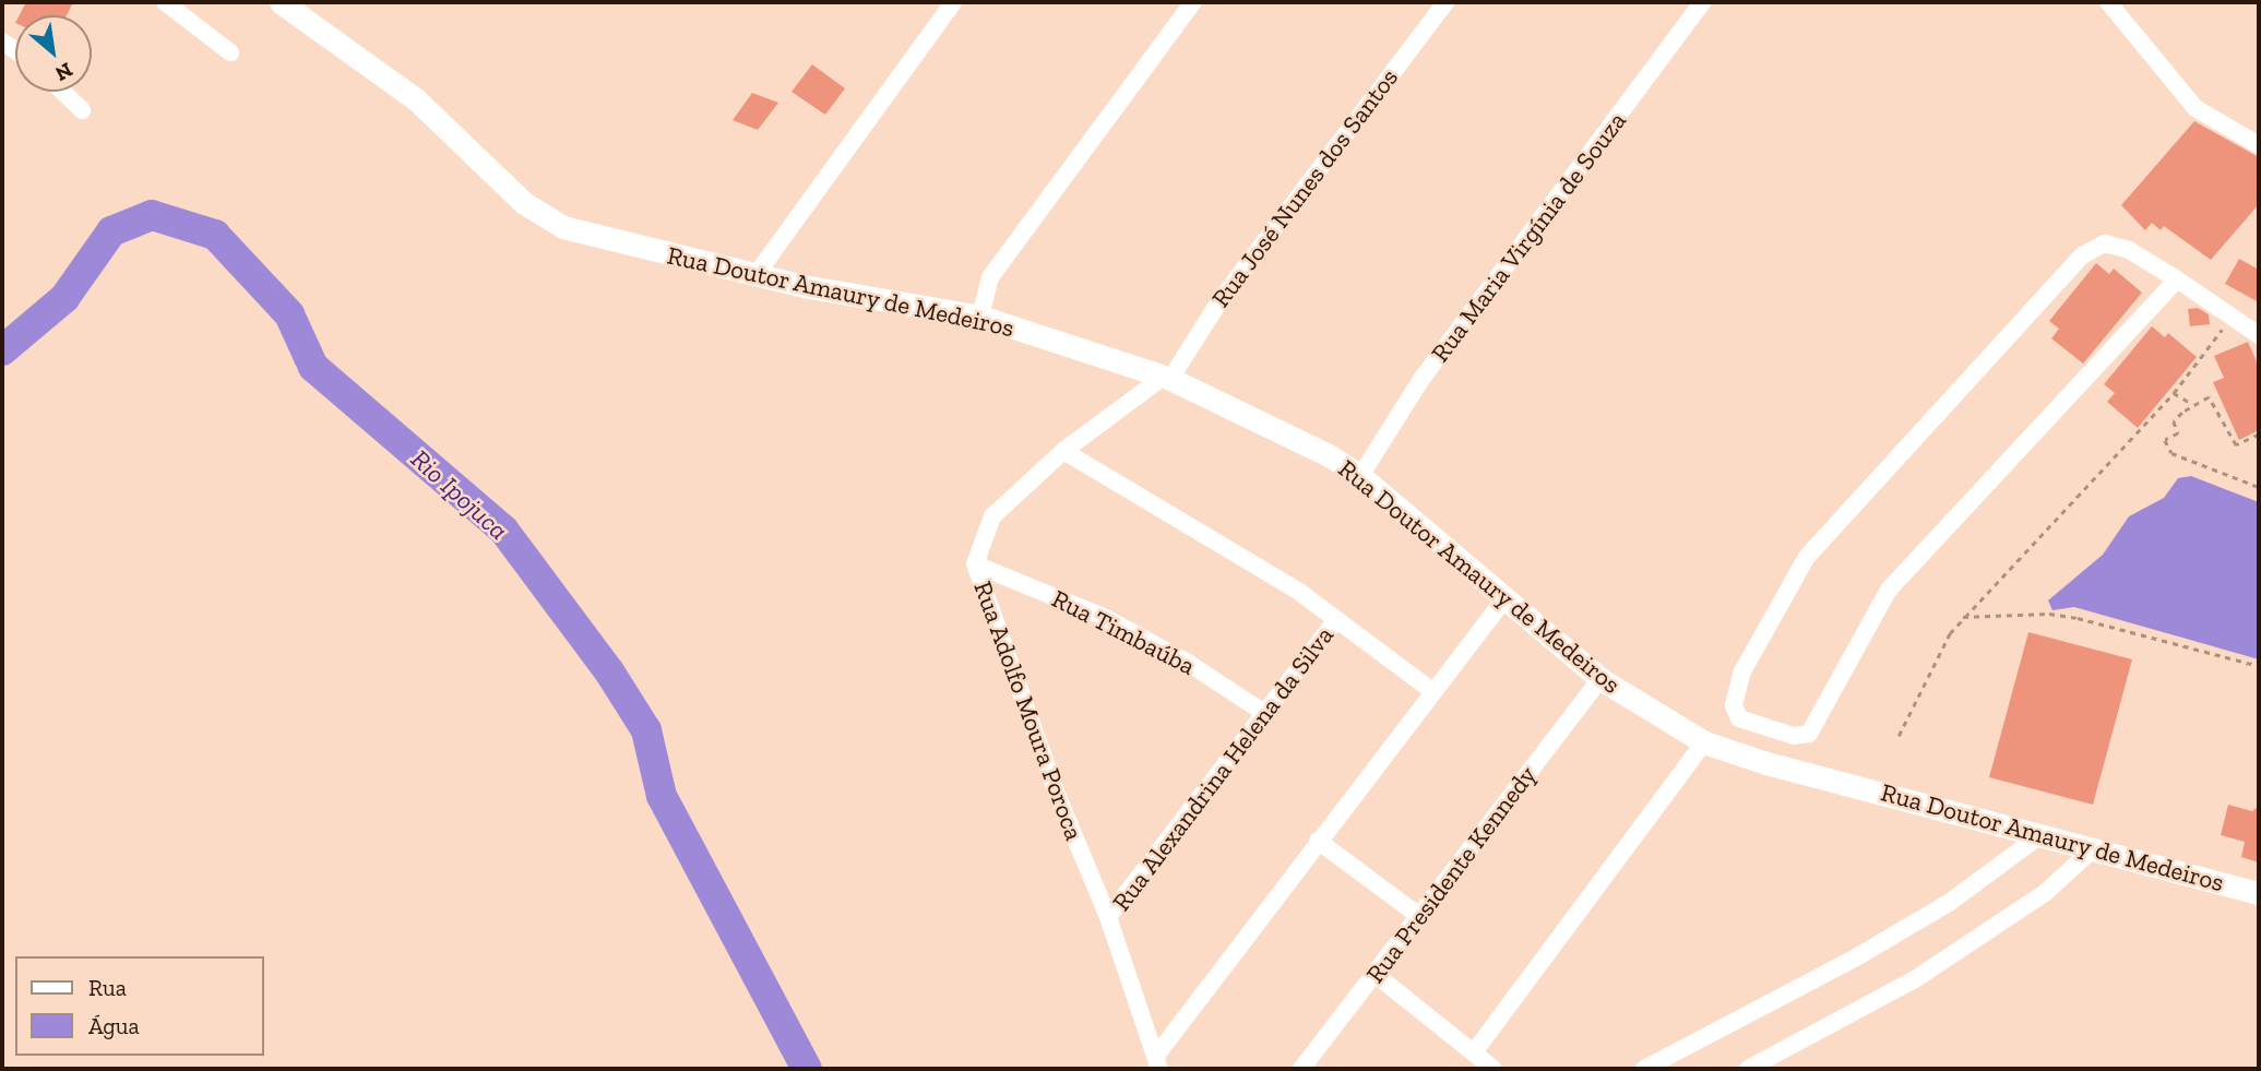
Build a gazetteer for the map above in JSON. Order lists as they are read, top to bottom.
{
  "streets": {
    "street": [
      "Rua José Nunes dos Santos",
      "Rua Maria Virgínia de Souza",
      "Rua Doutor Amaury de Medeiros",
      "Rua Timbaúba",
      "Rua Adolfo Moura Poroca",
      "Rua Alexandrina Helena da Silva",
      "Rua Presidente Kennedy"
    ]
  },
  "crossings": [
    ["Rua José Nunes dos Santos", "Rua Doutor Amaury de Medeiros"],
    ["Rua José Nunes dos Santos", "Rua Adolfo Moura Poroca"],
    ["Rua Maria Virgínia de Souza", "Rua Doutor Amaury de Medeiros"],
    ["Rua Doutor Amaury de Medeiros", "Rua Adolfo Moura Poroca"],
    ["Rua Doutor Amaury de Medeiros", "Rua Presidente Kennedy"],
    ["Rua Timbaúba", "Rua Adolfo Moura Poroca"],
    ["Rua Timbaúba", "Rua Alexandrina Helena da Silva"],
    ["Rua Adolfo Moura Poroca", "Rua Alexandrina Helena da Silva"]
  ],
  "water": ["Rio Ipojuca"],
  "legend": ["Rua", "Água"],
  "north": "bottom right"
}
